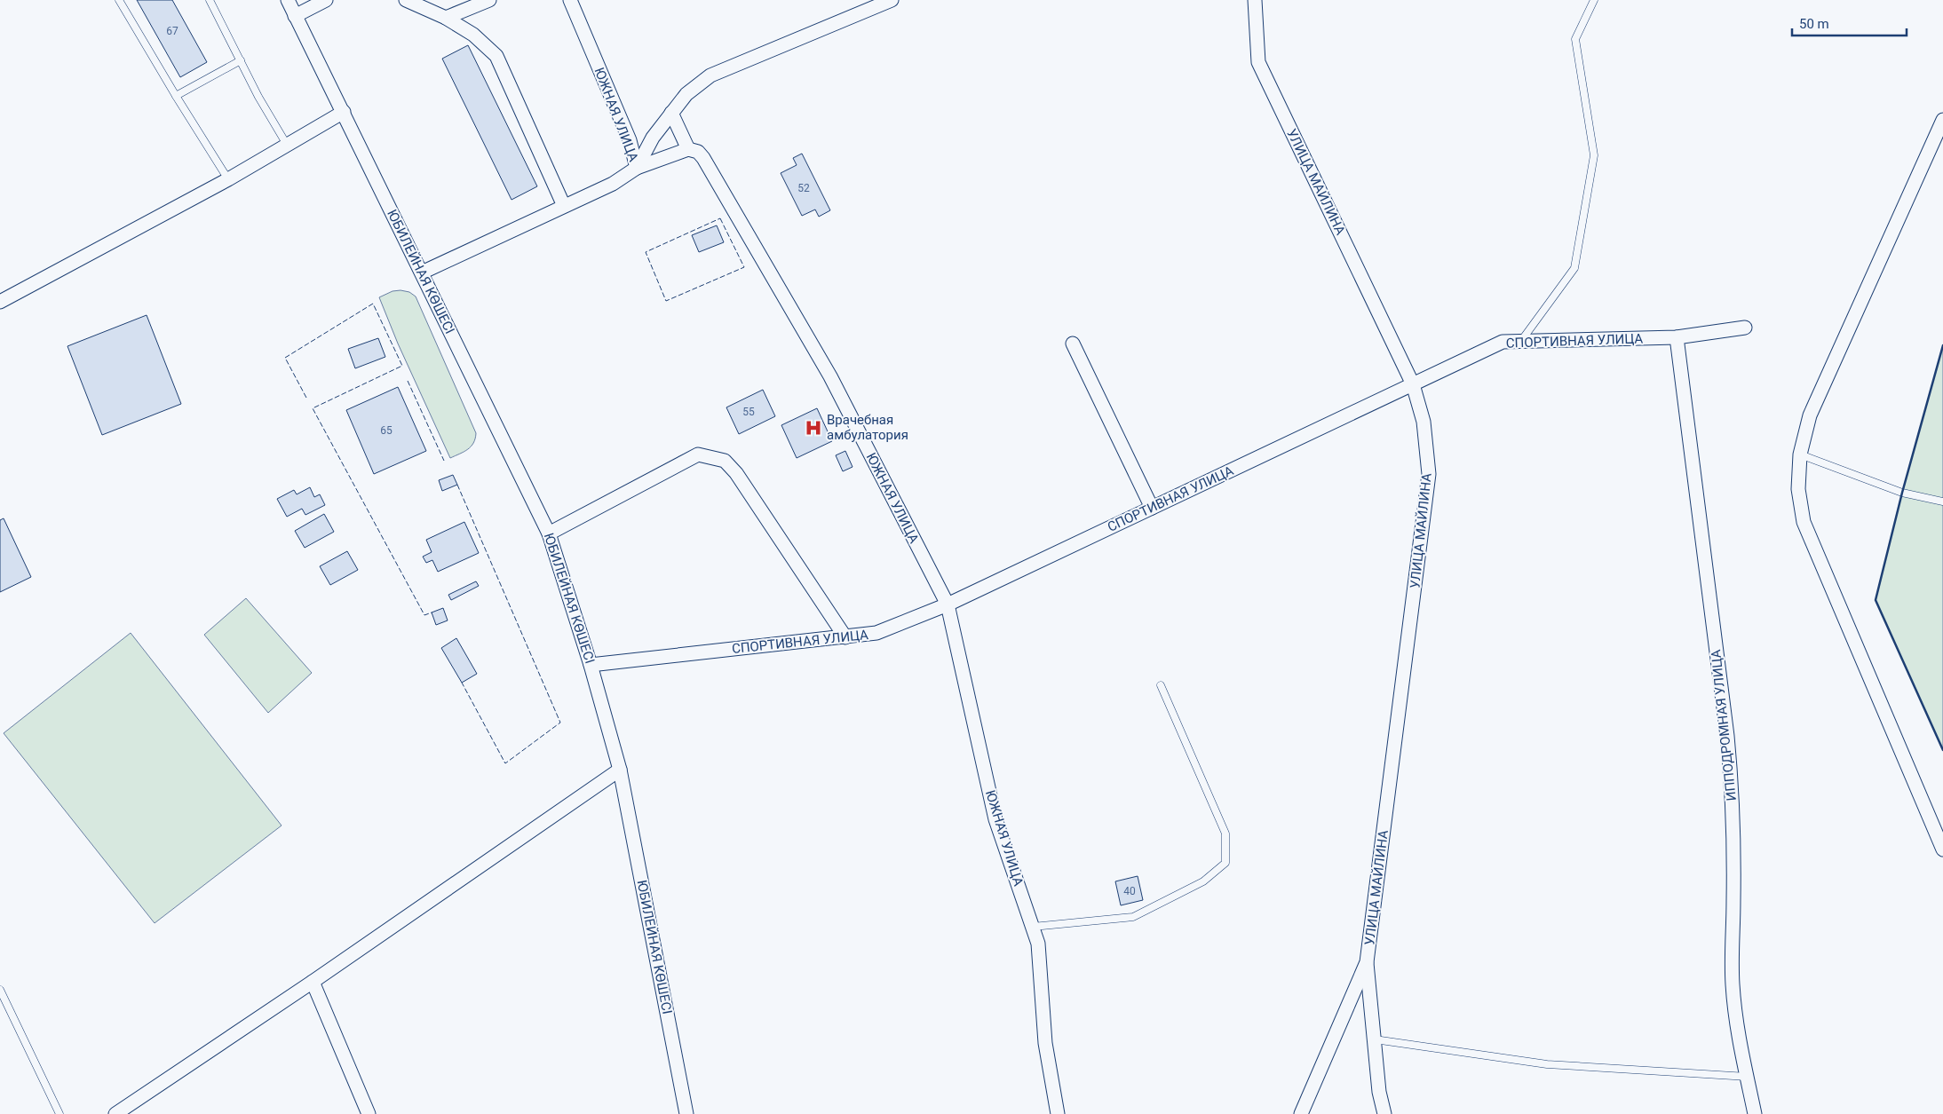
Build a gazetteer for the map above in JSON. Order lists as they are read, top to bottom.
{
  "streets": {
    "street": [
      "ЮЖНАЯ УЛИЦА",
      "УЛИЦА МАЙЛИНА",
      "ЮБИЛЕЙНАЯ КӨШЕСІ",
      "СПОРТИВНАЯ УЛИЦА",
      "ИППОДРОМНАЯ УЛИЦА"
    ]
  },
  "crossings": [
    ["ЮЖНАЯ УЛИЦА", "СПОРТИВНАЯ УЛИЦА"],
    ["УЛИЦА МАЙЛИНА", "СПОРТИВНАЯ УЛИЦА"],
    ["ЮБИЛЕЙНАЯ КӨШЕСІ", "СПОРТИВНАЯ УЛИЦА"],
    ["СПОРТИВНАЯ УЛИЦА", "ИППОДРОМНАЯ УЛИЦА"]
  ],
  "places": {
    "hospital": ["Врачебная амбулатория"]
  },
  "house_numbers": [
    "67",
    "52",
    "55",
    "65",
    "40"
  ],
  "scale_bar": "50 m"
}
